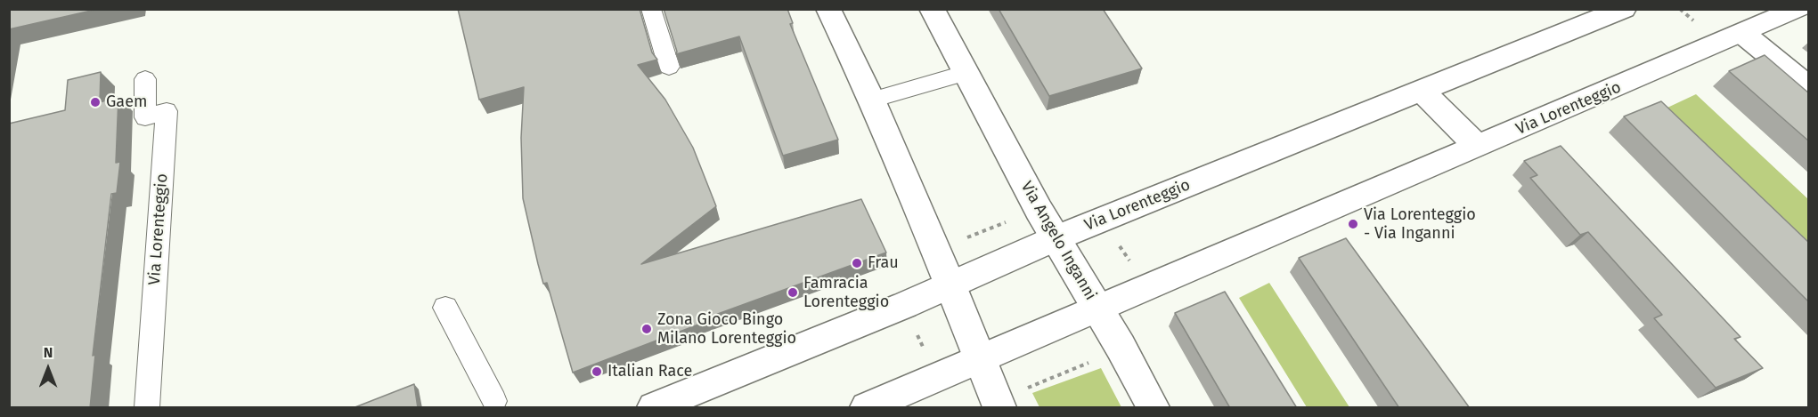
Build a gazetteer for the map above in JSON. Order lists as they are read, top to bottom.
{
  "streets": {
    "main road": ["Via Lorenteggio", "Via Angelo Inganni"]
  },
  "crossings": [
    ["Via Lorenteggio", "Via Angelo Inganni"]
  ],
  "places": [
    "Gaem",
    "Via Lorenteggio - Via Inganni",
    "Frau",
    "Famracia Lorenteggio",
    "Zona Gioco Bingo Milano Lorenteggio",
    "Italian Race"
  ],
  "north": "top"
}
